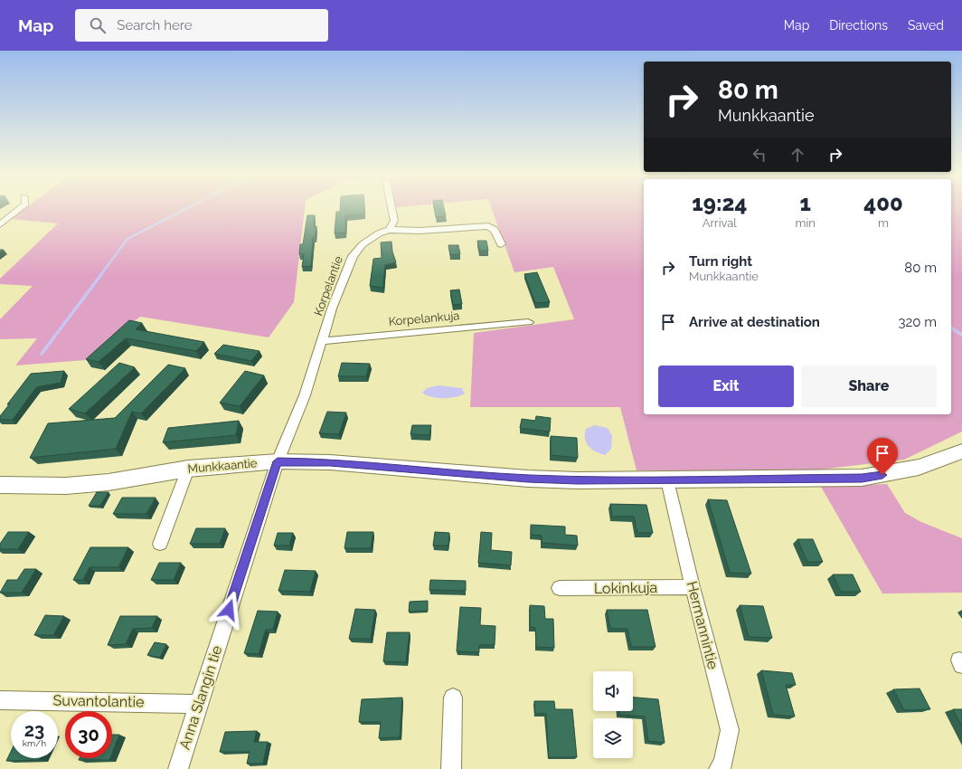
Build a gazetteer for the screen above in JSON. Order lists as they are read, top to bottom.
{
  "streets": {
    "street": [
      "Korpelantie",
      "Korpelankuja",
      "Munkkaantie",
      "Lokinkuja",
      "Hermannintie",
      "Anna Slangin tie",
      "Suvantolantie"
    ]
  },
  "crossings": [
    ["Korpelantie", "Korpelankuja"],
    ["Korpelantie", "Munkkaantie"],
    ["Korpelantie", "Anna Slangin tie"],
    ["Munkkaantie", "Hermannintie"],
    ["Munkkaantie", "Anna Slangin tie"],
    ["Lokinkuja", "Hermannintie"],
    ["Anna Slangin tie", "Suvantolantie"]
  ],
  "page": {
    "header": "Map",
    "search": "Search here",
    "nav": ["Map", "Directions", "Saved"],
    "turn": ["80 m", "Munkkaantie"],
    "eta": [
      "19:24",
      "Arrival",
      "1",
      "min",
      "400",
      "m"
    ],
    "list": [
      {
        "name": "Turn right",
        "note": "Munkkaantie",
        "value": "80 m"
      },
      {
        "name": "Arrive at destination",
        "value": "320 m"
      }
    ],
    "buttons": ["Exit", "Share"],
    "speed": "23 km/h",
    "limit": "30"
  }
}
